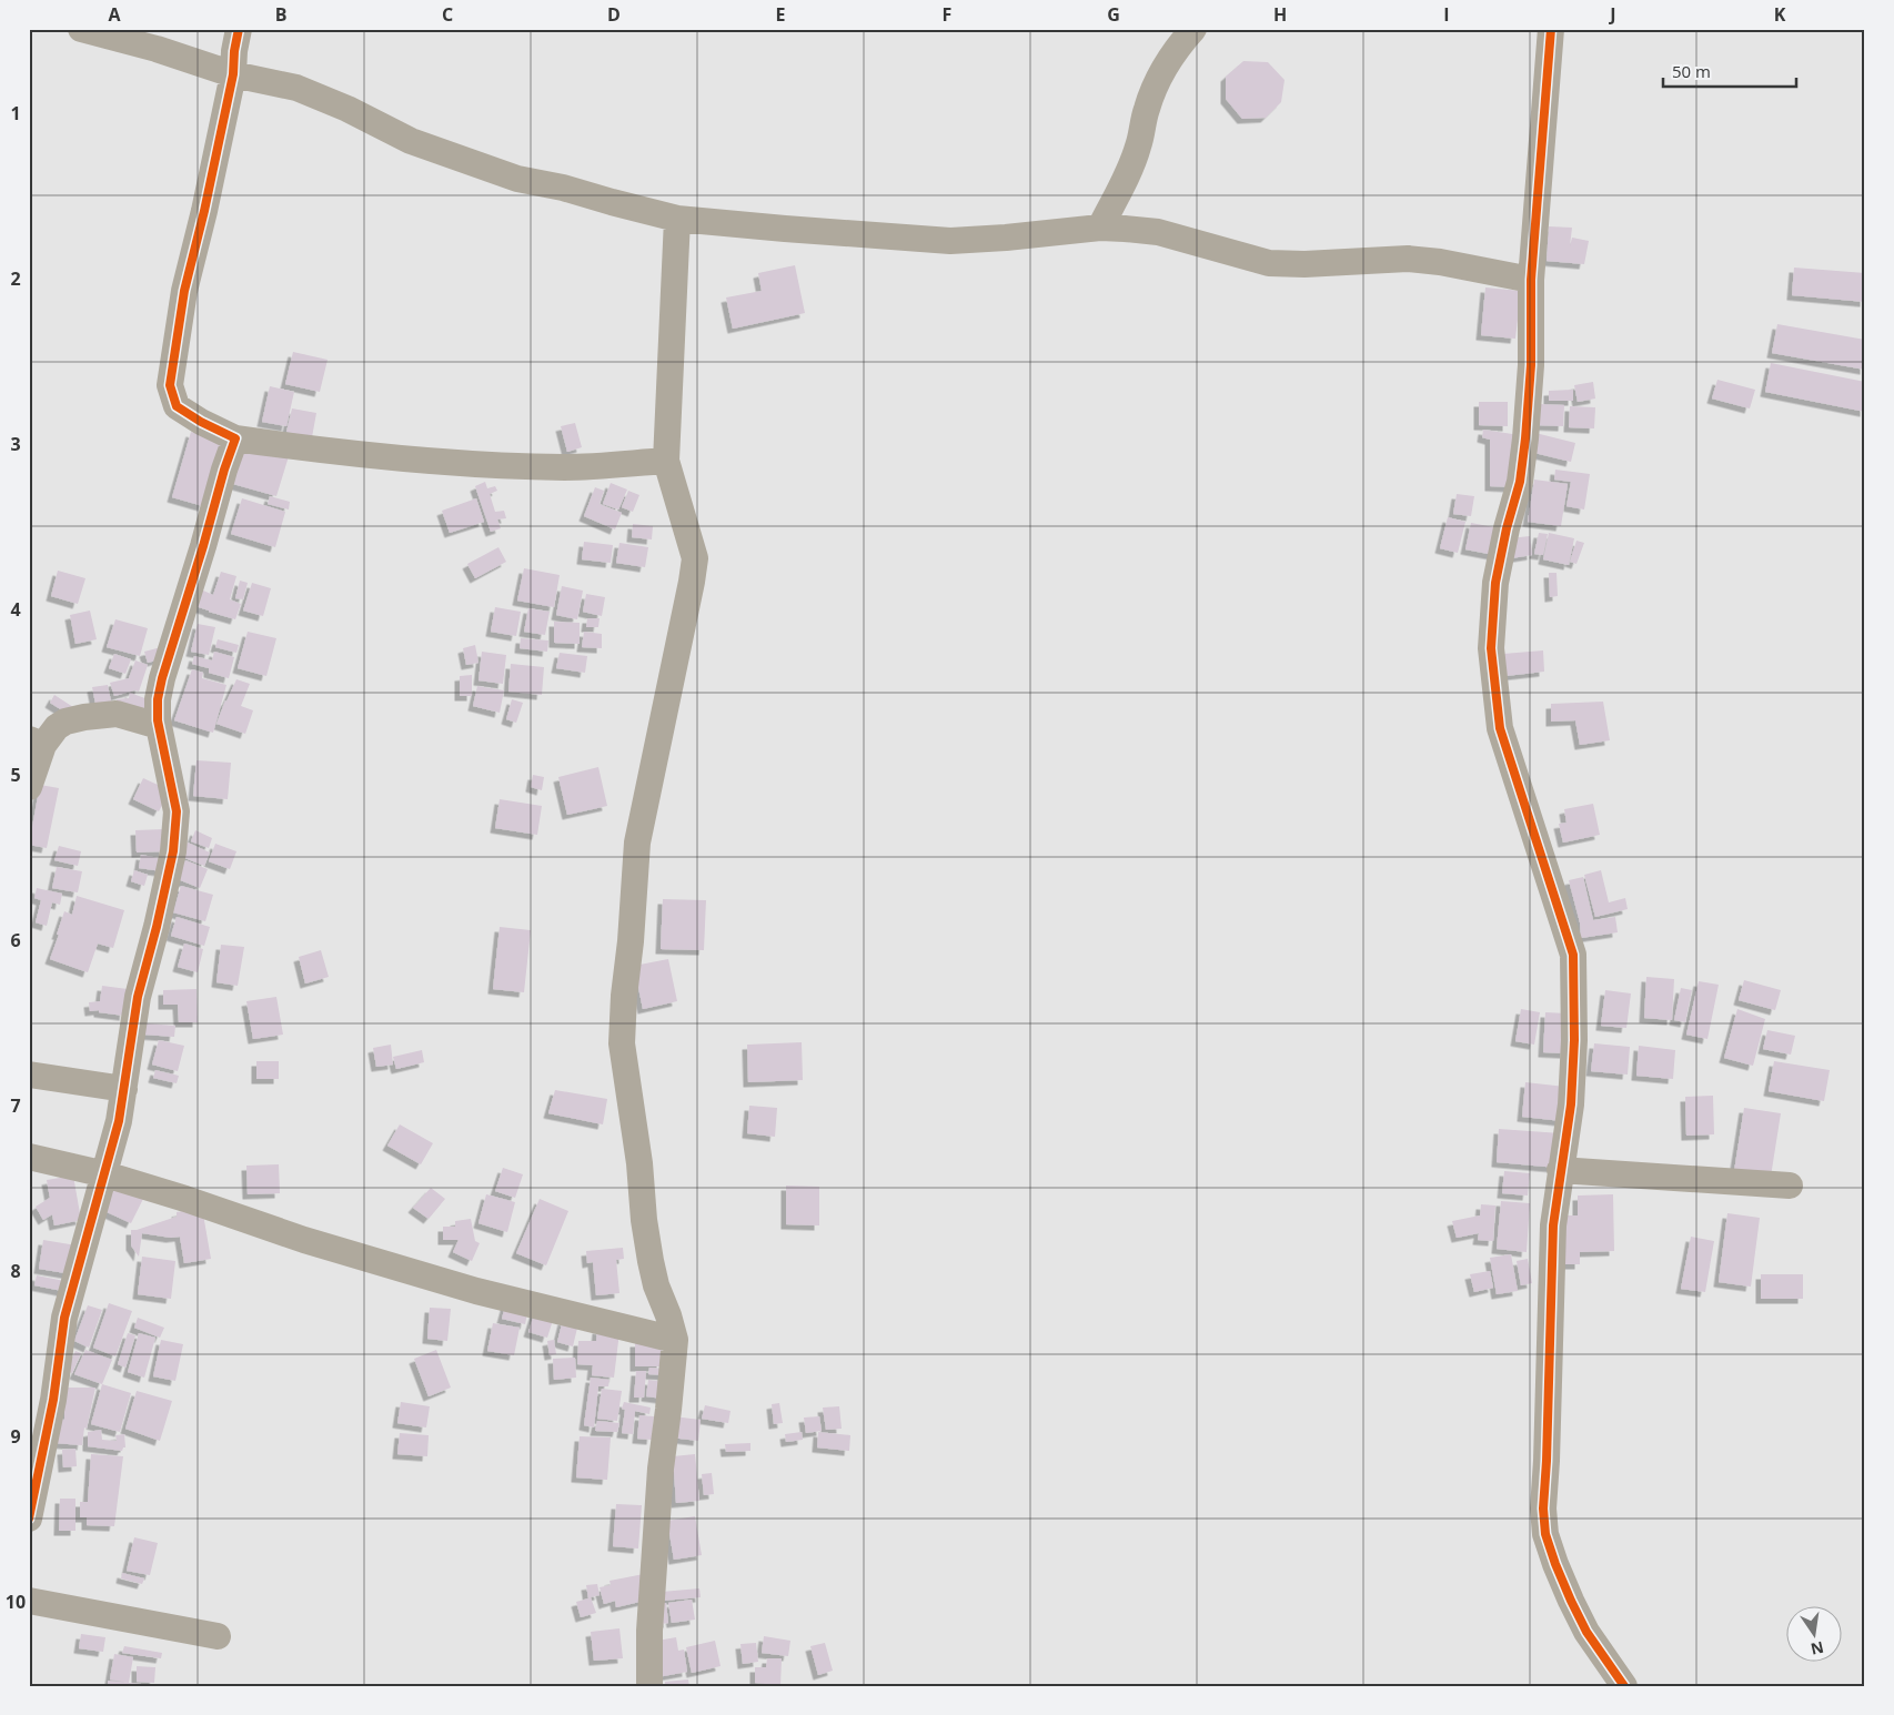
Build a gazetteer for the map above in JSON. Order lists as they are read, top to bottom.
{
  "scale_bar": "50 m",
  "north": "bottom",
  "grid": {
    "columns": [
      "A",
      "B",
      "C",
      "D",
      "E",
      "F",
      "G",
      "H",
      "I",
      "J",
      "K"
    ],
    "rows": [
      "1",
      "2",
      "3",
      "4",
      "5",
      "6",
      "7",
      "8",
      "9",
      "10"
    ]
  }
}
